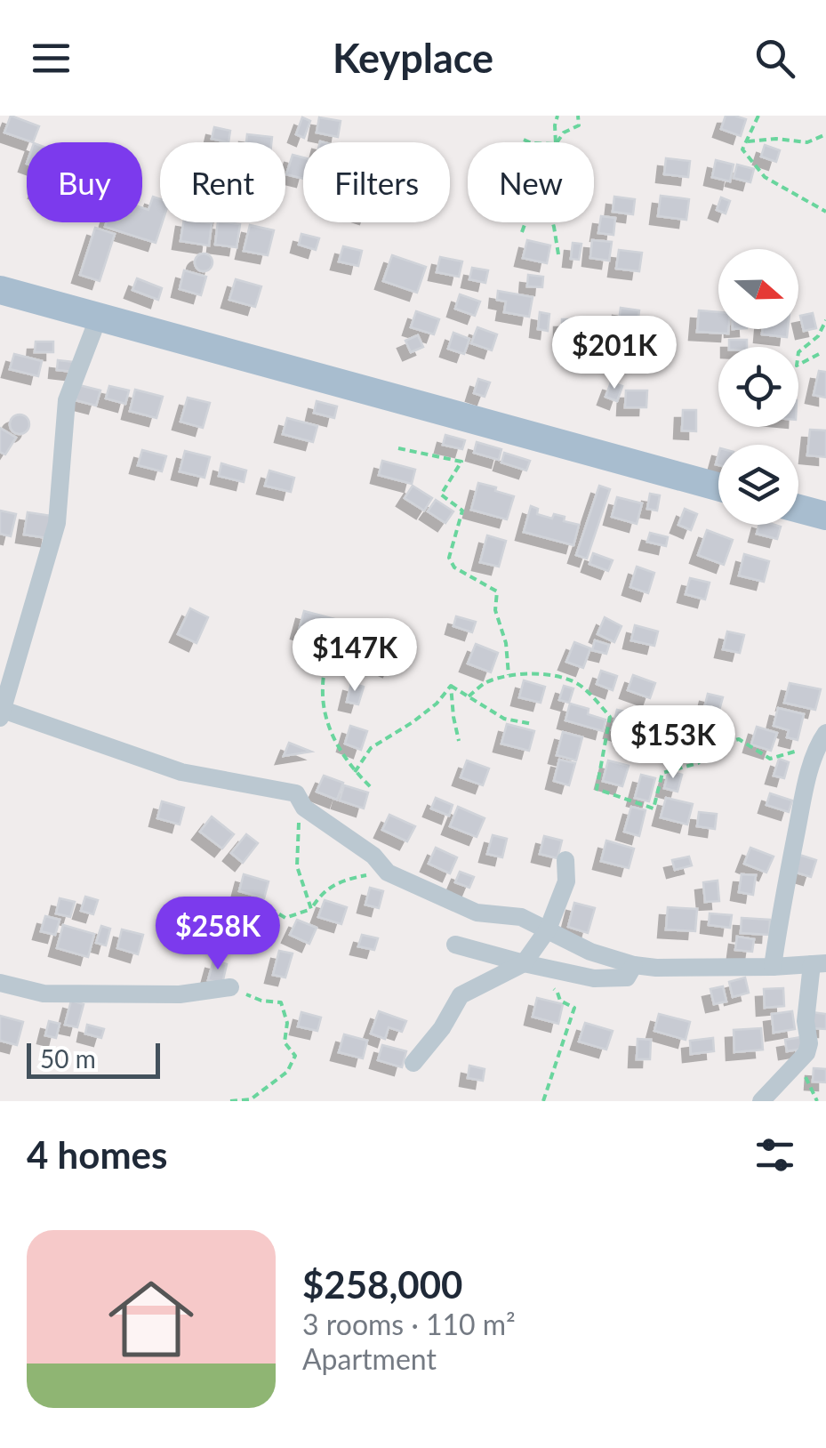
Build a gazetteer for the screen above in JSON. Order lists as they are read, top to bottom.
{
  "scale_bar": "50 m",
  "north": "right",
  "page": {
    "header": "Keyplace",
    "chip": [
      "Buy",
      "Rent",
      "Filters",
      "New"
    ],
    "price": [
      "$201K",
      "$147K",
      "$153K",
      "$258K"
    ],
    "scale": "50 m",
    "heading": "4 homes",
    "list": [
      {
        "name": "$258,000",
        "note": "3 rooms · 110 m² · Apartment"
      }
    ]
  }
}
